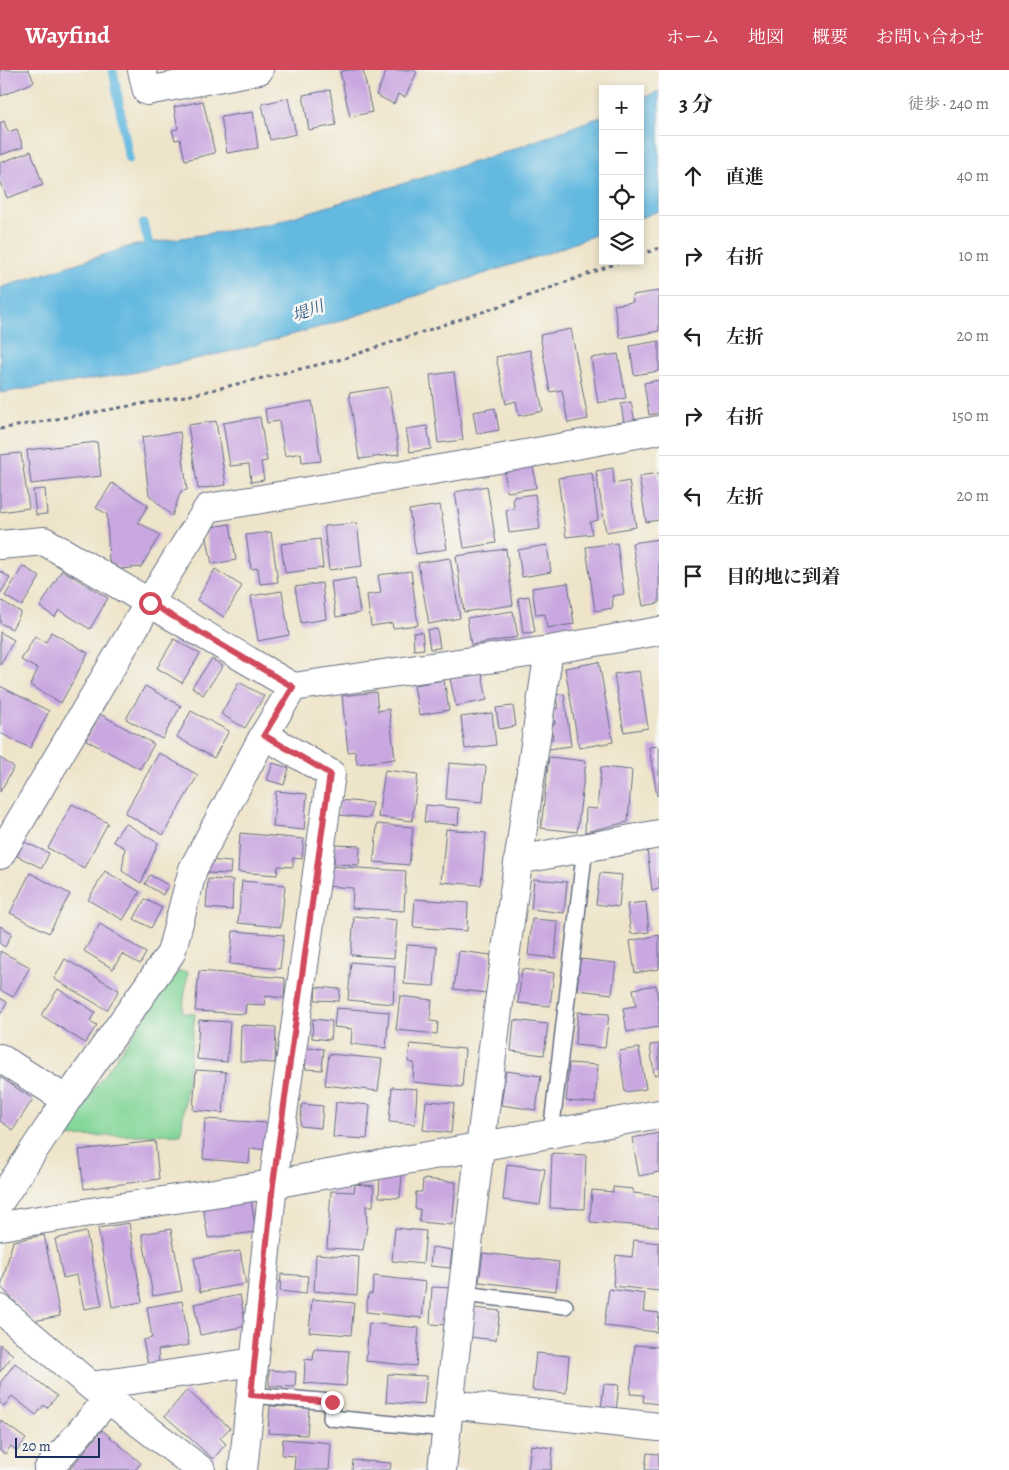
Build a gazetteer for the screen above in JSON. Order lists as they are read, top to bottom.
{
  "water": ["堤川"],
  "scale_bar": "20 m",
  "page": {
    "header": "Wayfind",
    "nav": [
      "ホーム",
      "地図",
      "概要",
      "お問い合わせ"
    ],
    "heading": ["3 分", "徒歩 · 240 m"],
    "map_buttons": ["+", "−"],
    "list": [
      ["直進", "40 m"],
      ["右折", "10 m"],
      ["左折", "20 m"],
      ["右折", "150 m"],
      ["左折", "20 m"],
      "目的地に到着"
    ],
    "scale": "20 m"
  }
}
